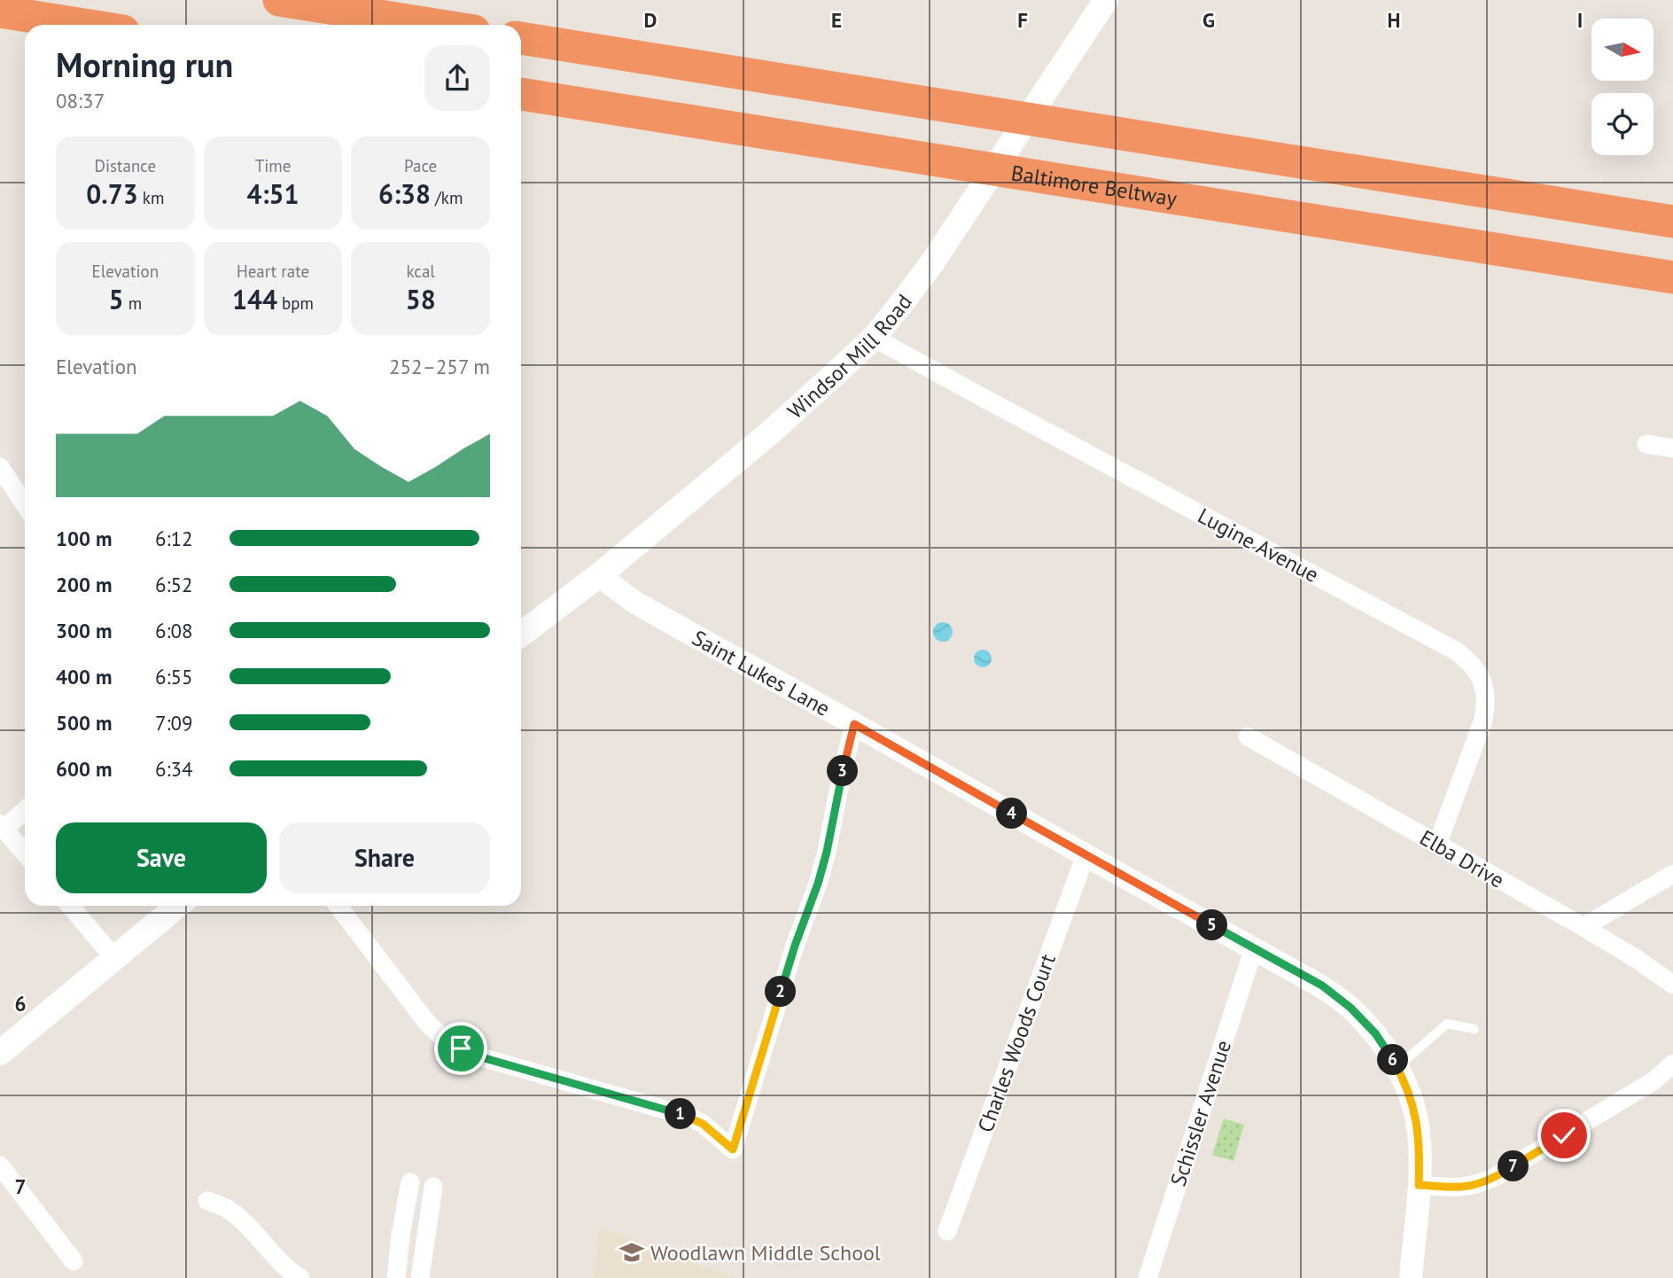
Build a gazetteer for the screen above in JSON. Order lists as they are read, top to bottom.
{
  "streets": {
    "highway": ["Baltimore Beltway"],
    "main road": ["Windsor Mill Road"],
    "street": [
      "Lugine Avenue",
      "Saint Lukes Lane",
      "Elba Drive",
      "Charles Woods Court",
      "Schissler Avenue"
    ]
  },
  "crossings": [
    ["Windsor Mill Road", "Lugine Avenue"],
    ["Windsor Mill Road", "Saint Lukes Lane"],
    ["Lugine Avenue", "Elba Drive"],
    ["Saint Lukes Lane", "Charles Woods Court"],
    ["Saint Lukes Lane", "Schissler Avenue"]
  ],
  "places": {
    "school or university": ["Woodlawn Middle School"]
  },
  "north": "right",
  "page": {
    "heading": ["Morning run", "08:37"],
    "stats": [
      ["Distance", "0.73 km"],
      ["Time", "4:51"],
      ["Pace", "6:38 /km"],
      ["Elevation", "5 m"],
      ["Heart rate", "144 bpm"],
      ["kcal", "58"]
    ],
    "chart": ["Elevation", "252–257 m"],
    "list": [
      {
        "name": "100 m",
        "note": "6:12"
      },
      {
        "name": "200 m",
        "note": "6:52"
      },
      {
        "name": "300 m",
        "note": "6:08"
      },
      {
        "name": "400 m",
        "note": "6:55"
      },
      {
        "name": "500 m",
        "note": "7:09"
      },
      {
        "name": "600 m",
        "note": "6:34"
      }
    ],
    "pins": [
      "3",
      "4",
      "5",
      "2",
      "6",
      "1",
      "7"
    ],
    "buttons": ["Save", "Share"]
  },
  "grid": {
    "columns": [
      "D",
      "E",
      "F",
      "G",
      "H",
      "I"
    ],
    "rows": ["6", "7"]
  }
}
